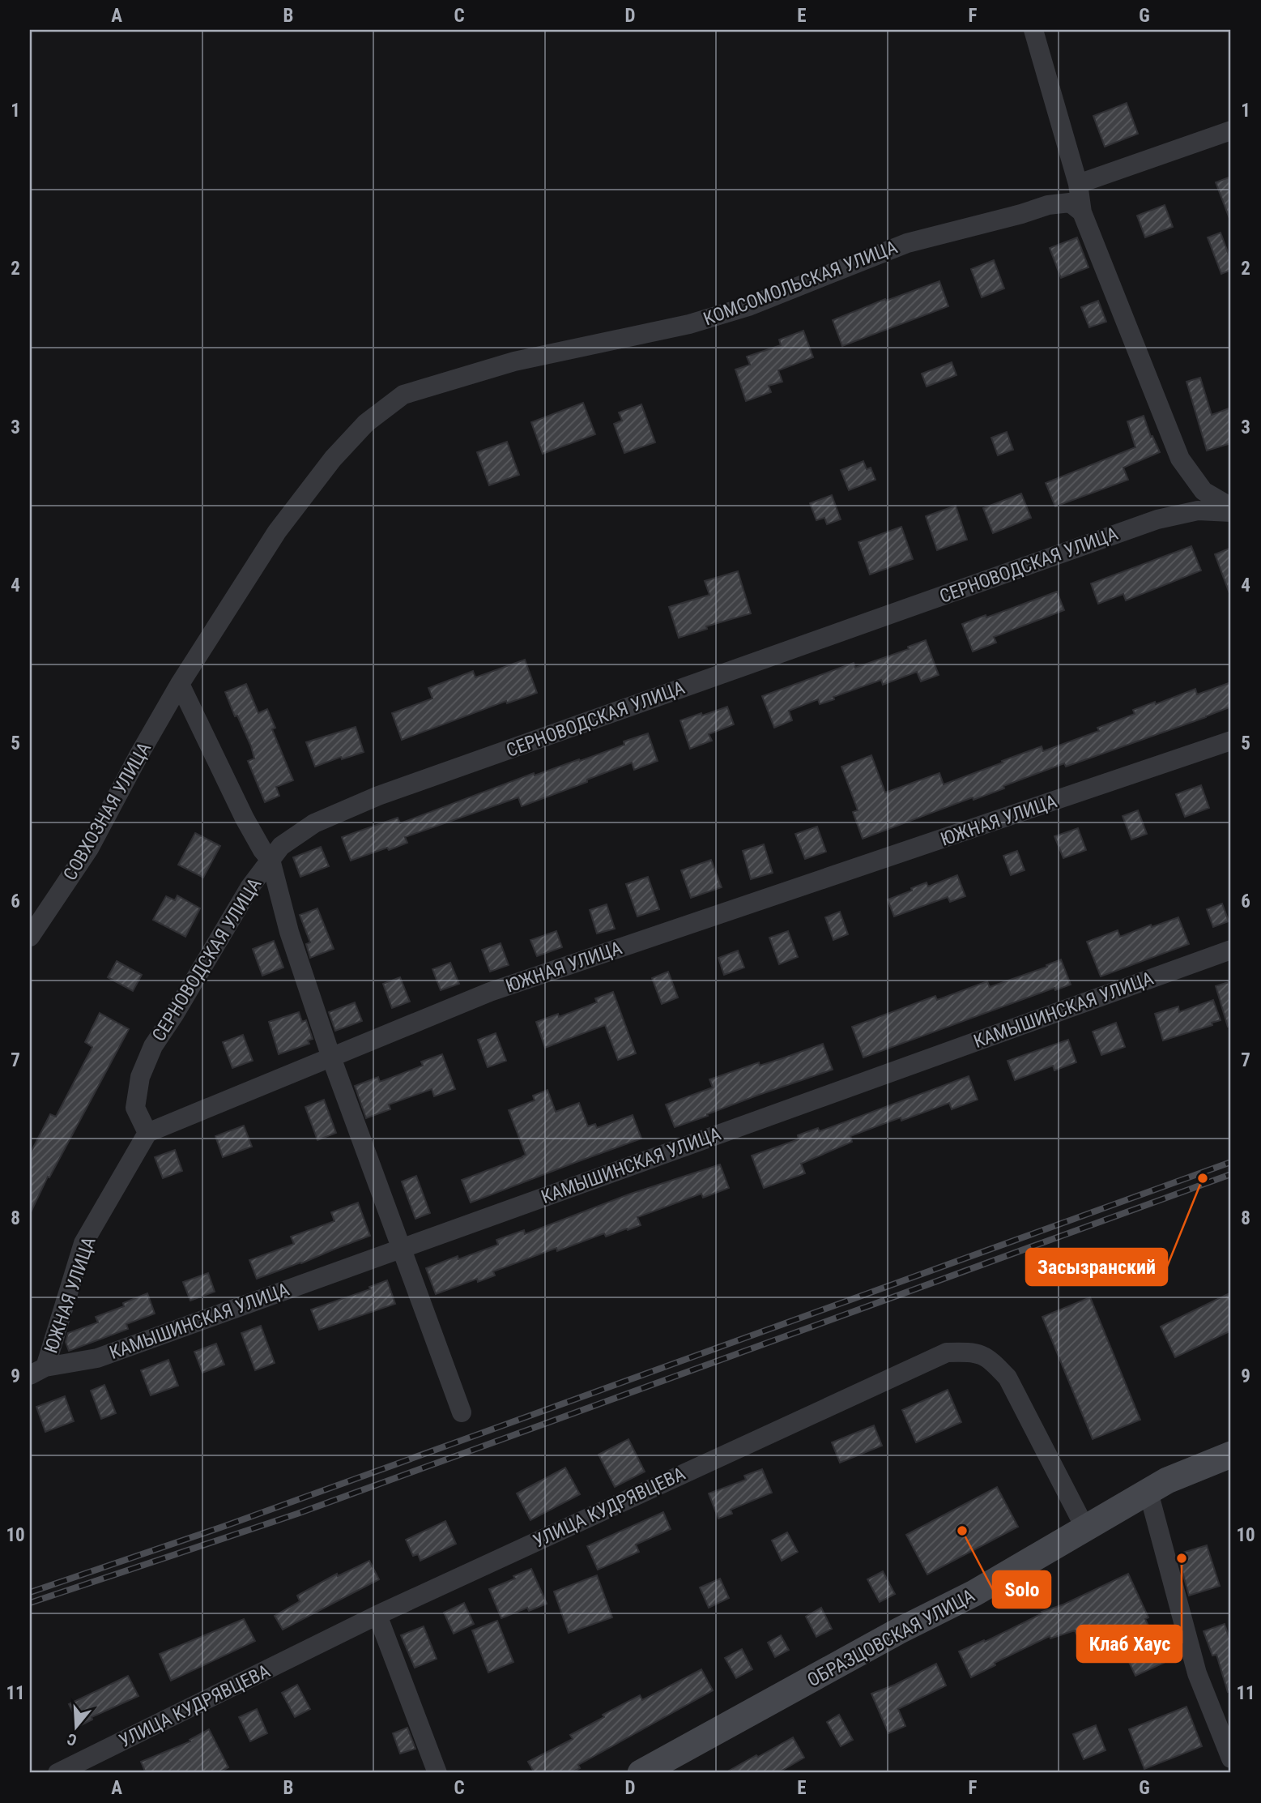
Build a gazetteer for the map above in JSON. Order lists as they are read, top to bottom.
{
  "streets": {
    "main road": ["ОБРАЗЦОВСКАЯ УЛИЦА"],
    "street": [
      "КОМСОМОЛЬСКАЯ УЛИЦА",
      "СЕРНОВОДСКАЯ УЛИЦА",
      "СОВХОЗНАЯ УЛИЦА",
      "ЮЖНАЯ УЛИЦА",
      "КАМЫШИНСКАЯ УЛИЦА",
      "УЛИЦА КУДРЯВЦЕВА"
    ]
  },
  "crossings": [
    ["КОМСОМОЛЬСКАЯ УЛИЦА", "СОВХОЗНАЯ УЛИЦА"],
    ["СЕРНОВОДСКАЯ УЛИЦА", "ЮЖНАЯ УЛИЦА"],
    ["ЮЖНАЯ УЛИЦА", "КАМЫШИНСКАЯ УЛИЦА"],
    ["УЛИЦА КУДРЯВЦЕВА", "ОБРАЗЦОВСКАЯ УЛИЦА"]
  ],
  "places": ["Засызранский", "Solo", "Клаб Хаус"],
  "north": "bottom",
  "grid": {
    "columns": [
      "A",
      "B",
      "C",
      "D",
      "E",
      "F",
      "G"
    ],
    "rows": [
      "1",
      "2",
      "3",
      "4",
      "5",
      "6",
      "7",
      "8",
      "9",
      "10",
      "11"
    ]
  }
}
